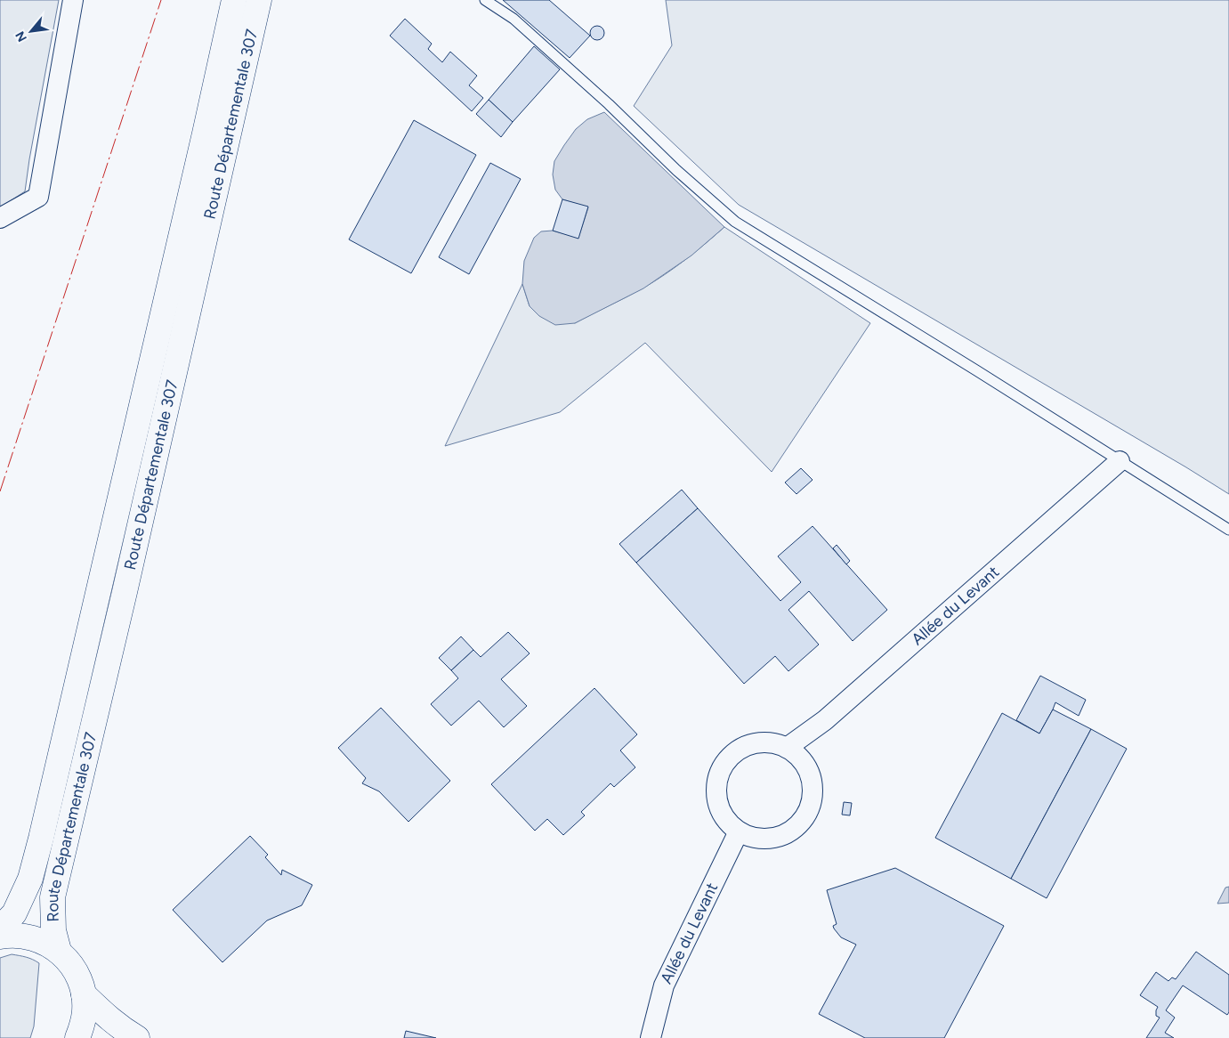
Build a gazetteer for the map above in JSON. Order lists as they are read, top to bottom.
{
  "streets": {
    "main road": ["Route Départementale 307"],
    "street": ["Allée du Levant"]
  },
  "north": "bottom left"
}
